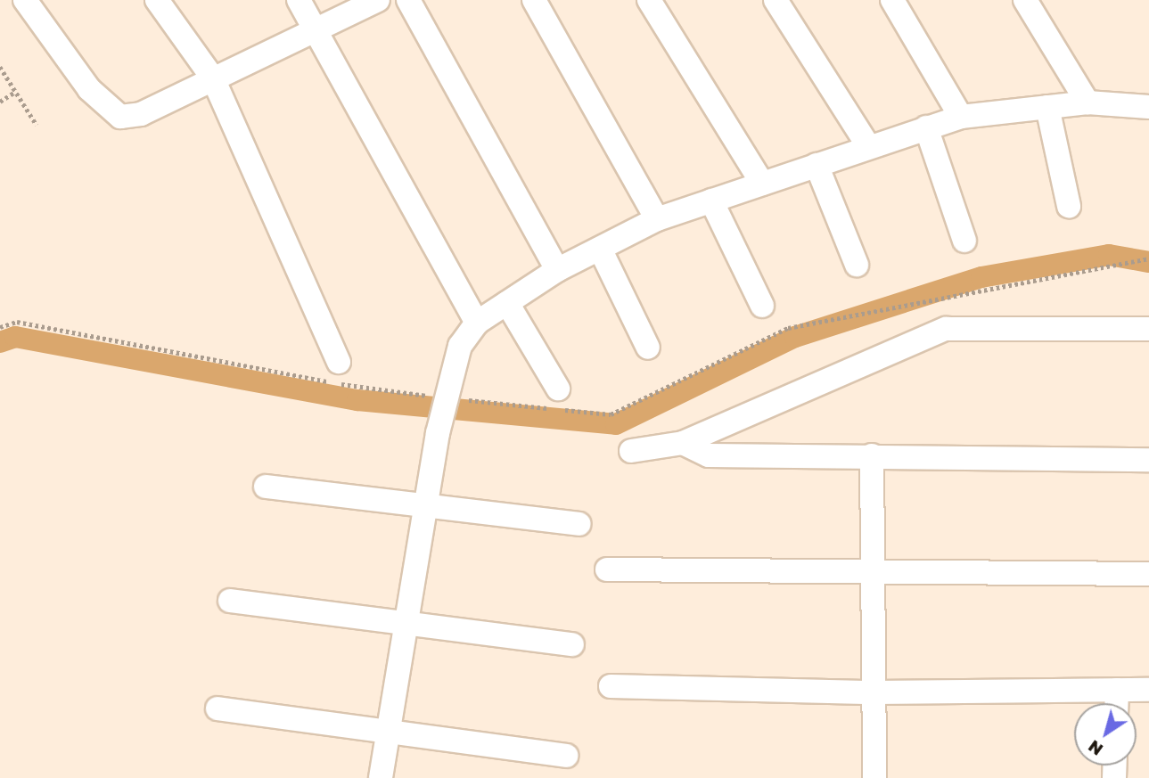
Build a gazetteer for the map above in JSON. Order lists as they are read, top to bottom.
{
  "north": "bottom left"
}
